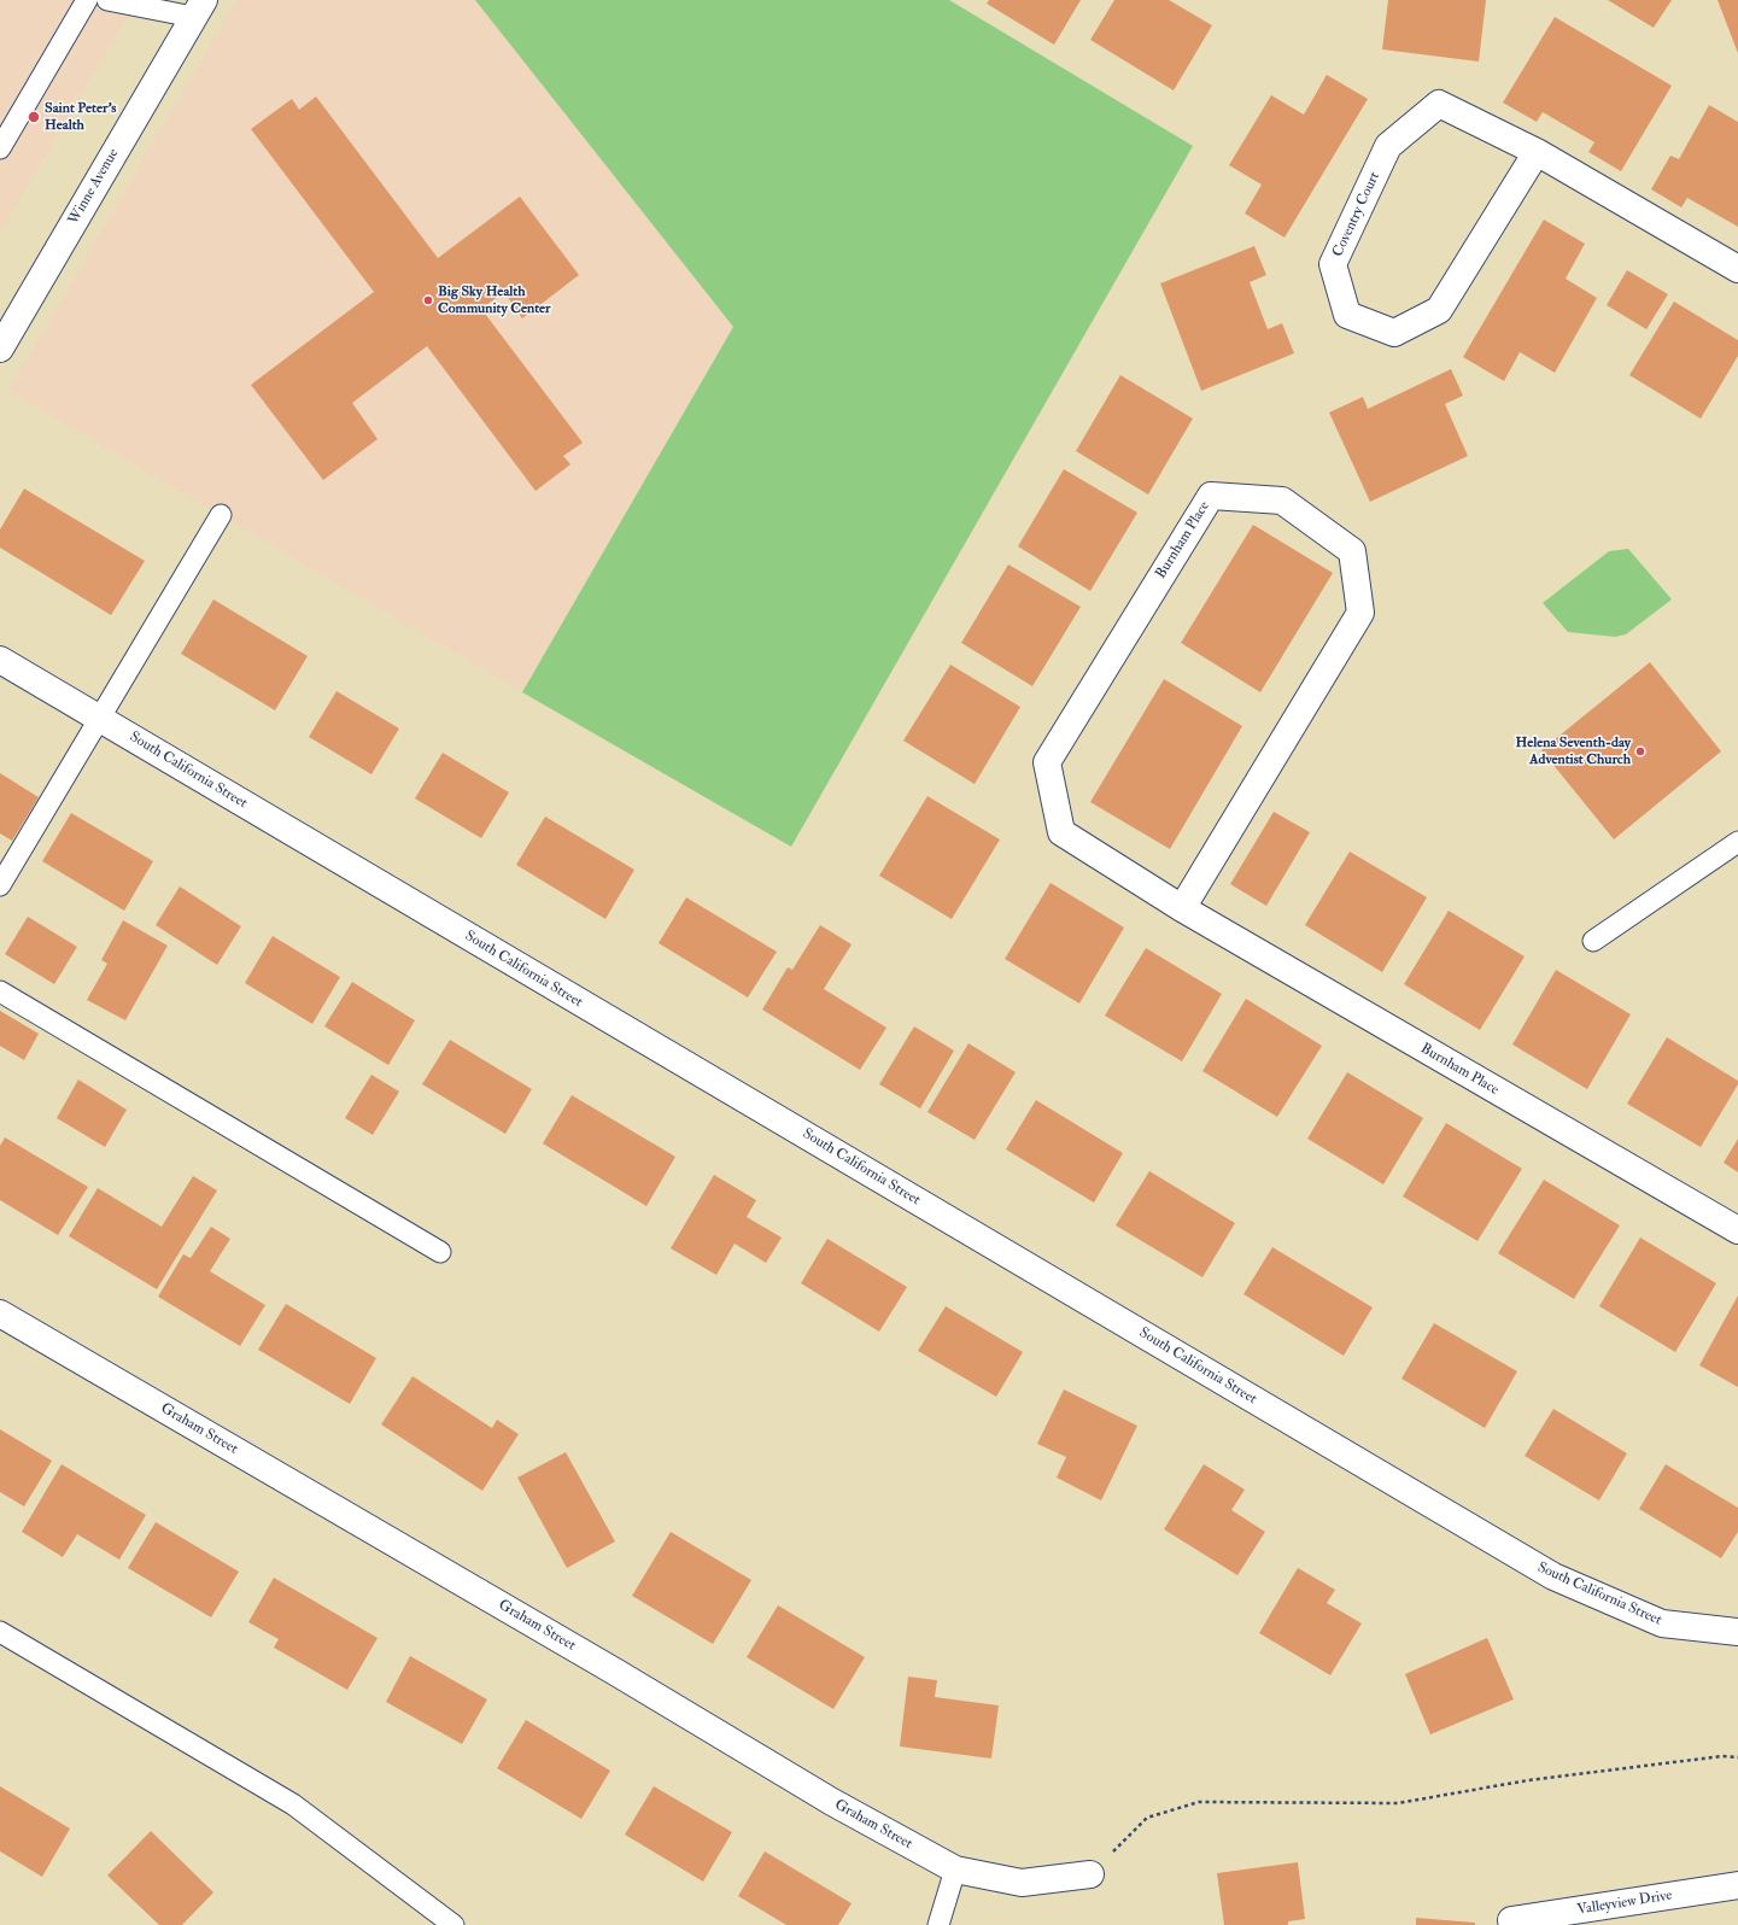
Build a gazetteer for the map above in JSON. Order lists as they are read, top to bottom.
{
  "streets": {
    "street": [
      "Winne Avenue",
      "Coventry Court",
      "Burnham Place",
      "South California Street",
      "Graham Street",
      "Valleyview Drive"
    ]
  },
  "places": ["Saint Peter's Health", "Big Sky Health Community Center", "Helena Seventh-day Adventist Church"]
}
